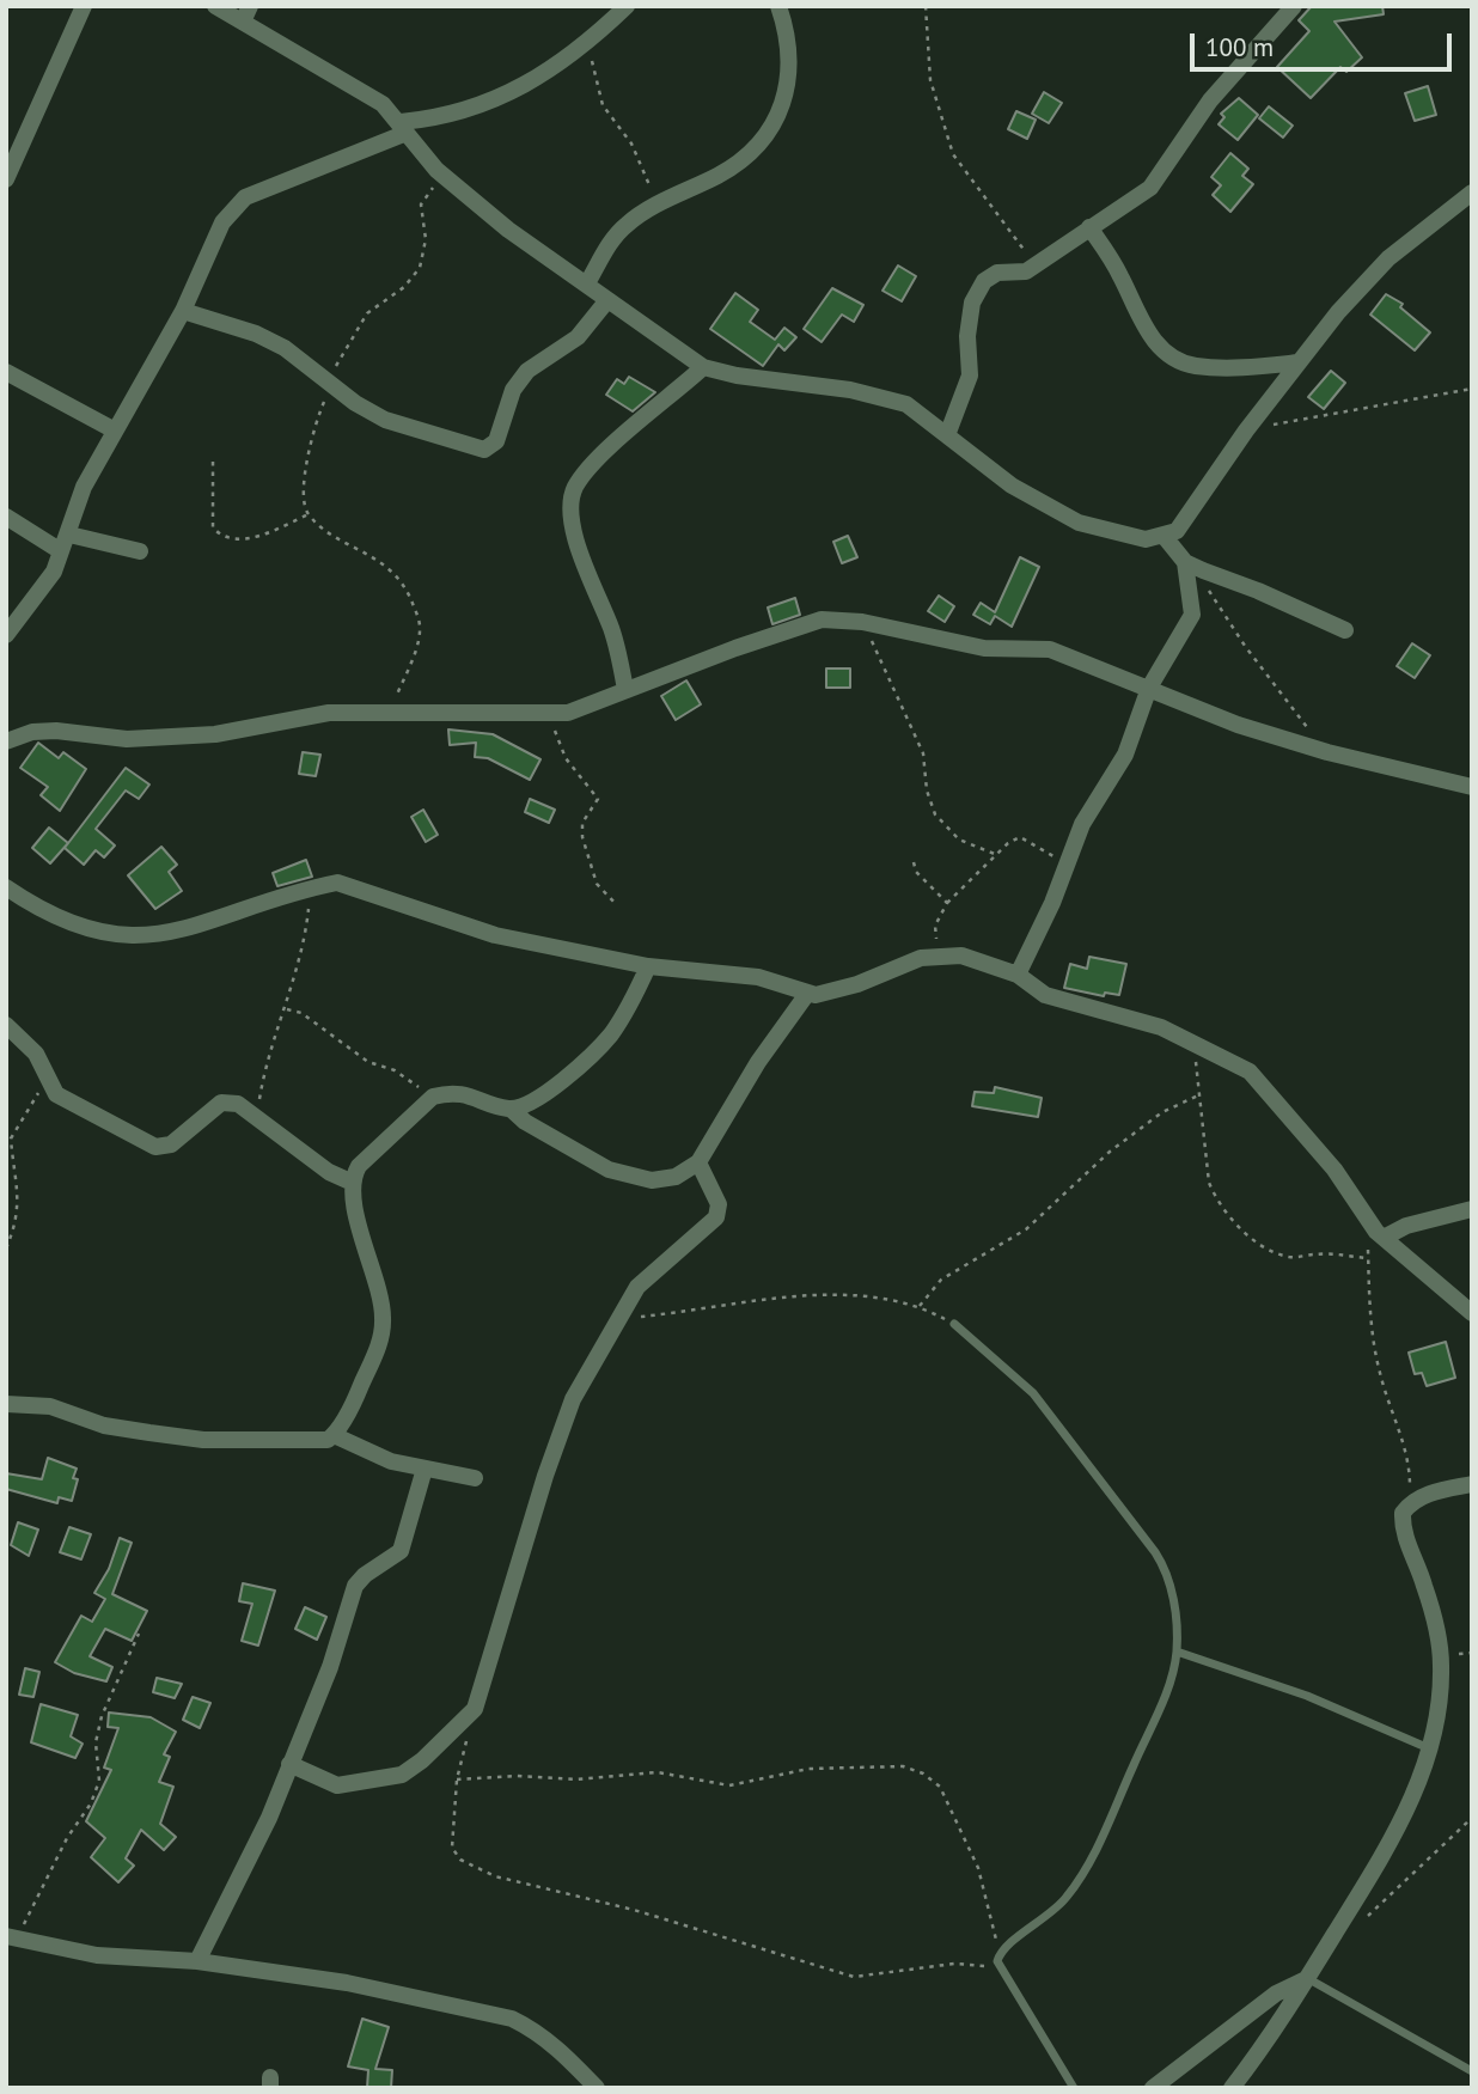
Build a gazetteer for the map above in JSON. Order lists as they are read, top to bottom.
{
  "scale_bar": "100 m"
}
